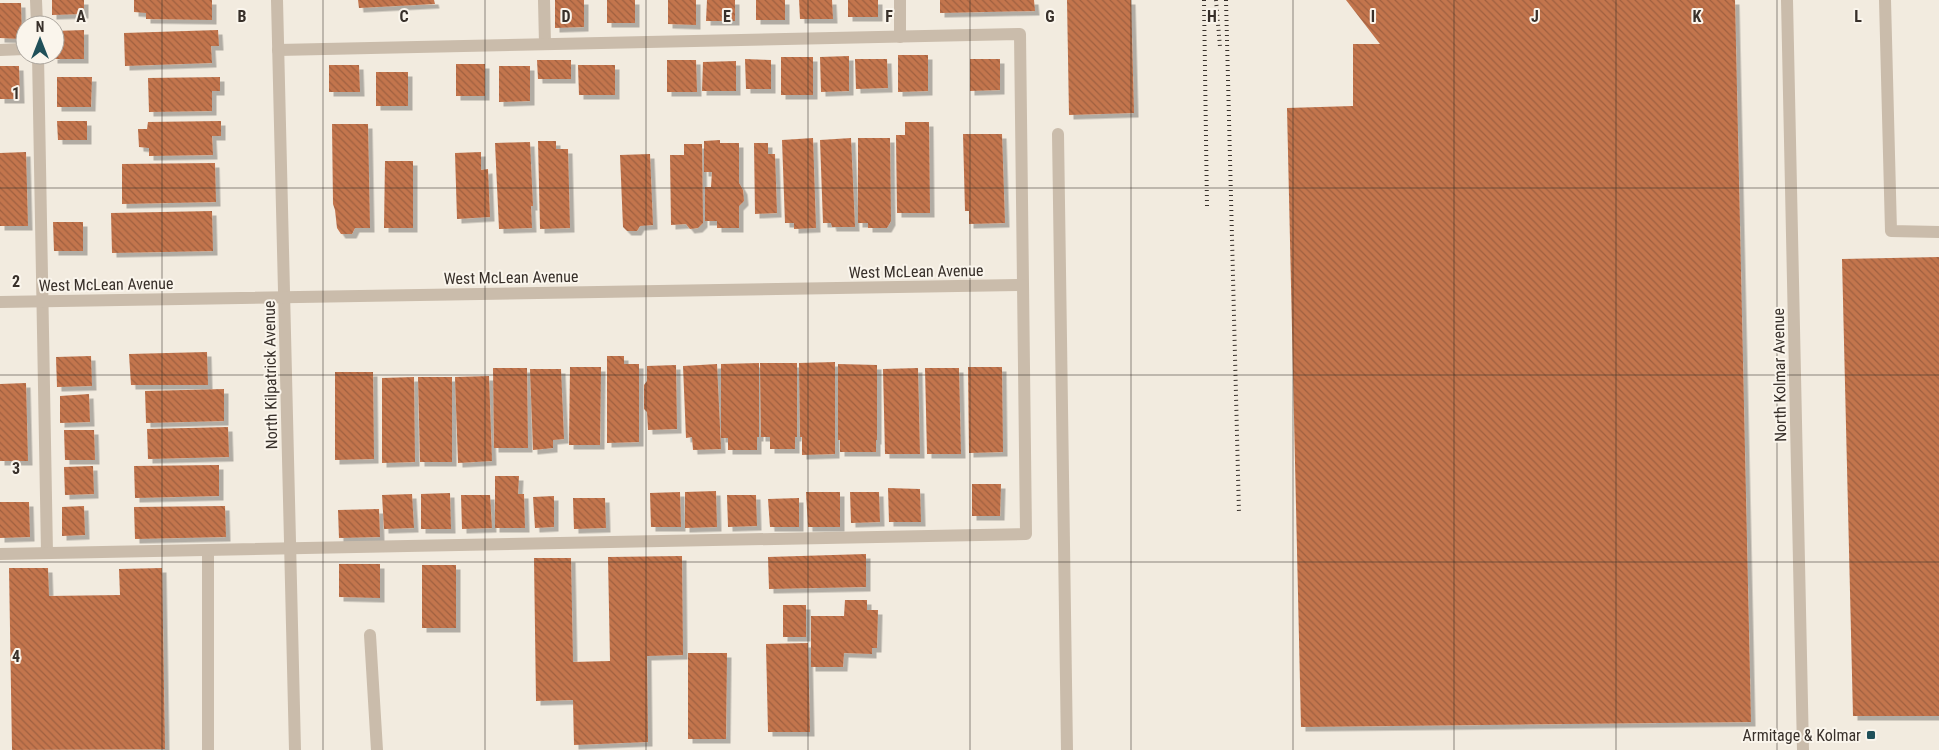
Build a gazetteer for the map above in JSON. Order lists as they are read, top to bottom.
{
  "streets": {
    "street": ["West McLean Avenue", "North Kilpatrick Avenue", "North Kolmar Avenue"]
  },
  "crossings": [
    ["West McLean Avenue", "North Kilpatrick Avenue"]
  ],
  "places": {
    "transit": ["Armitage & Kolmar"]
  },
  "north": "top",
  "grid": {
    "columns": [
      "A",
      "B",
      "C",
      "D",
      "E",
      "F",
      "G",
      "H",
      "I",
      "J",
      "K",
      "L"
    ],
    "rows": [
      "1",
      "2",
      "3",
      "4"
    ]
  }
}
